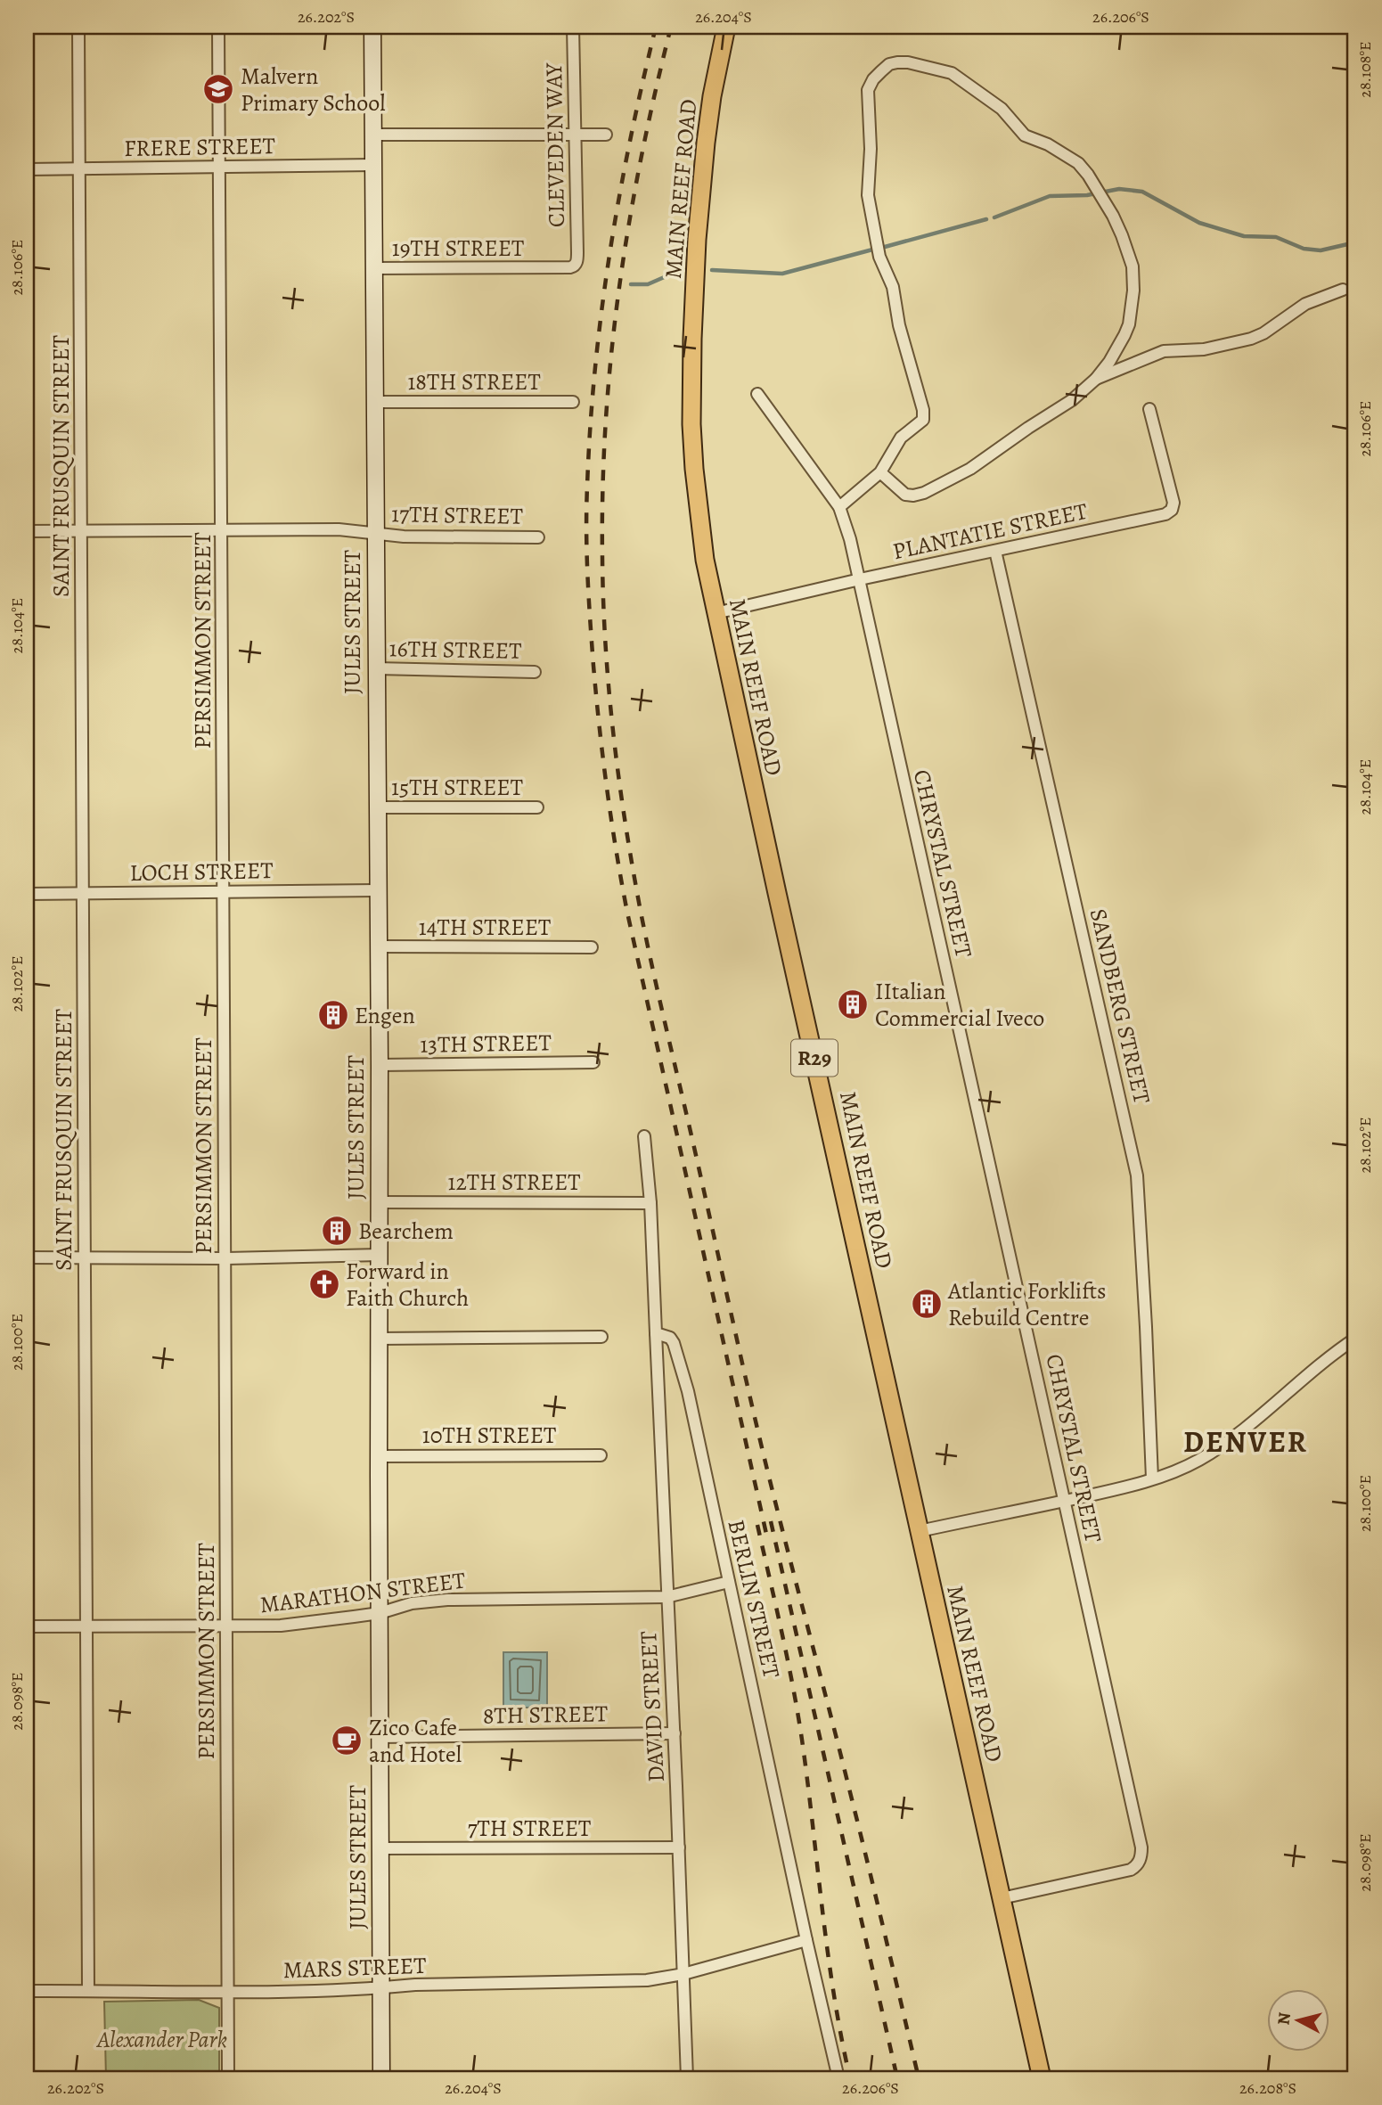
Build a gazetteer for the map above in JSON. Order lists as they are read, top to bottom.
{
  "streets": {
    "main road": ["MAIN REEF ROAD", "JULES STREET", "R29"],
    "street": [
      "CLEVEDEN WAY",
      "FRERE STREET",
      "19TH STREET",
      "18TH STREET",
      "SAINT FRUSQUIN STREET",
      "17TH STREET",
      "PLANTATIE STREET",
      "PERSIMMON STREET",
      "16TH STREET",
      "15TH STREET",
      "CHRYSTAL STREET",
      "LOCH STREET",
      "14TH STREET",
      "SANDBERG STREET",
      "13TH STREET",
      "12TH STREET",
      "10TH STREET",
      "MARATHON STREET",
      "BERLIN STREET",
      "DAVID STREET",
      "8TH STREET",
      "7TH STREET",
      "MARS STREET"
    ]
  },
  "crossings": [
    ["CLEVEDEN WAY", "19TH STREET"],
    ["FRERE STREET", "SAINT FRUSQUIN STREET"],
    ["FRERE STREET", "JULES STREET"],
    ["FRERE STREET", "PERSIMMON STREET"],
    ["MAIN REEF ROAD", "PLANTATIE STREET"],
    ["MAIN REEF ROAD", "CHRYSTAL STREET"],
    ["19TH STREET", "JULES STREET"],
    ["18TH STREET", "JULES STREET"],
    ["SAINT FRUSQUIN STREET", "17TH STREET"],
    ["SAINT FRUSQUIN STREET", "LOCH STREET"],
    ["SAINT FRUSQUIN STREET", "MARATHON STREET"],
    ["SAINT FRUSQUIN STREET", "MARS STREET"],
    ["17TH STREET", "JULES STREET"],
    ["17TH STREET", "PERSIMMON STREET"],
    ["PLANTATIE STREET", "CHRYSTAL STREET"],
    ["PLANTATIE STREET", "SANDBERG STREET"],
    ["JULES STREET", "16TH STREET"],
    ["JULES STREET", "15TH STREET"],
    ["JULES STREET", "LOCH STREET"],
    ["JULES STREET", "14TH STREET"],
    ["JULES STREET", "13TH STREET"],
    ["JULES STREET", "12TH STREET"],
    ["JULES STREET", "10TH STREET"],
    ["JULES STREET", "MARATHON STREET"],
    ["JULES STREET", "8TH STREET"],
    ["JULES STREET", "7TH STREET"],
    ["JULES STREET", "MARS STREET"],
    ["PERSIMMON STREET", "LOCH STREET"],
    ["PERSIMMON STREET", "MARATHON STREET"],
    ["PERSIMMON STREET", "MARS STREET"],
    ["MARATHON STREET", "BERLIN STREET"],
    ["MARATHON STREET", "DAVID STREET"],
    ["BERLIN STREET", "DAVID STREET"],
    ["BERLIN STREET", "MARS STREET"],
    ["DAVID STREET", "8TH STREET"],
    ["DAVID STREET", "7TH STREET"],
    ["DAVID STREET", "MARS STREET"]
  ],
  "districts": ["DENVER"],
  "parks": ["Alexander Park"],
  "places": {
    "school or university": ["Malvern Primary School"],
    "building": [
      "IItalian Commercial Iveco",
      "Engen",
      "Bearchem",
      "Atlantic Forklifts Rebuild Centre"
    ],
    "church": ["Forward in Faith Church"],
    "cafe": ["Zico Cafe and Hotel"]
  },
  "north": "left",
  "coordinates": [
    "26.202°S",
    "26.204°S",
    "26.206°S",
    "28.108°E",
    "28.106°E",
    "28.104°E",
    "28.102°E",
    "28.100°E",
    "28.098°E",
    "26.208°S"
  ]
}
